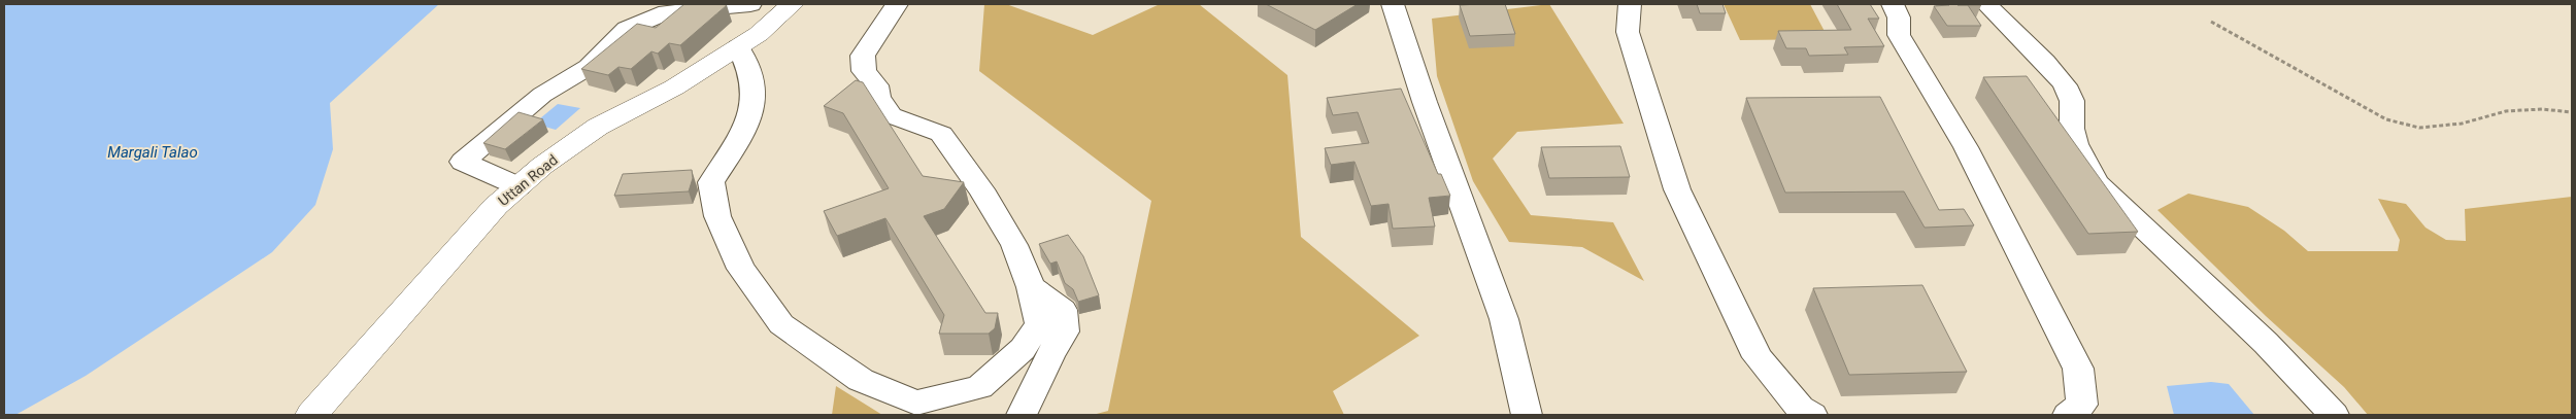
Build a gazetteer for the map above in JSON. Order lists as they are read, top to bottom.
{
  "streets": {
    "main road": ["Uttan Road"]
  },
  "water": ["Margali Talao"]
}
